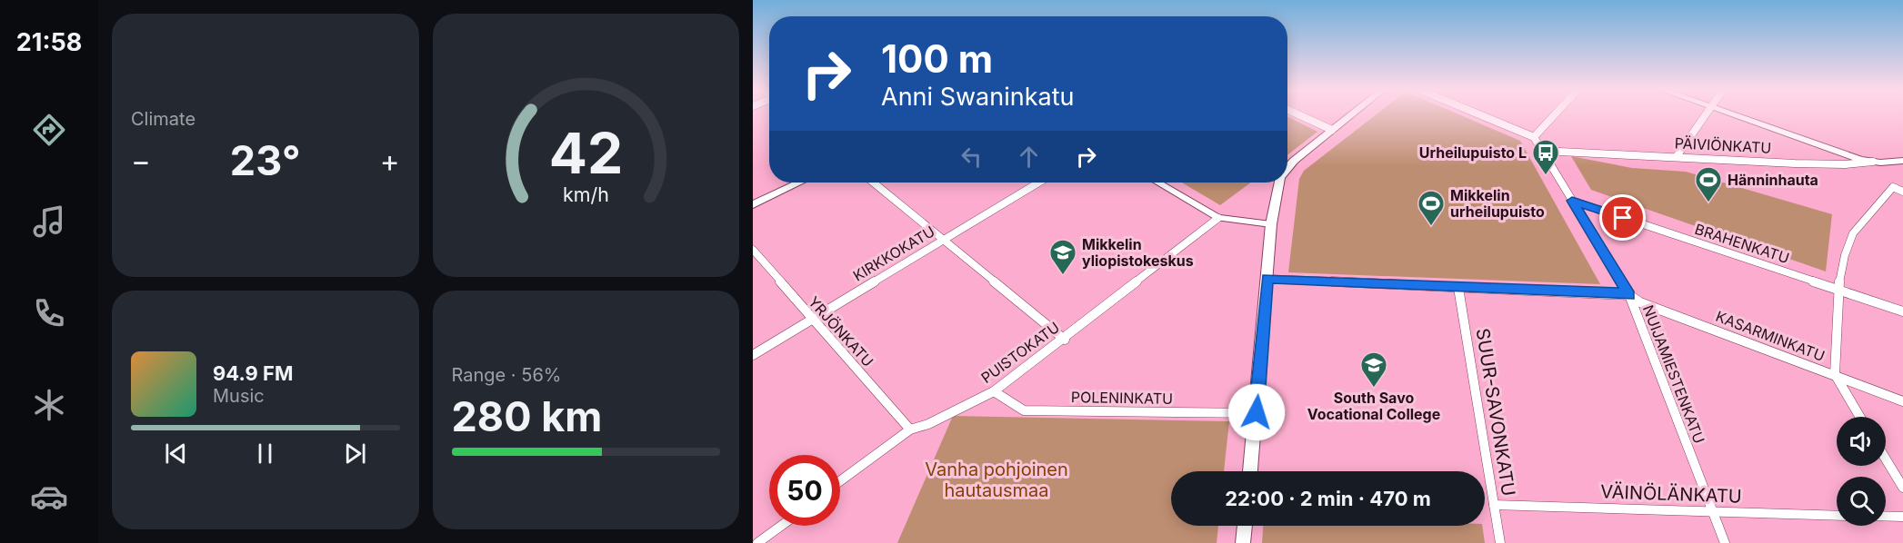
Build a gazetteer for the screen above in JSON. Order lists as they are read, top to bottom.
{
  "streets": {
    "main road": ["PÄIVIÖNKATU"],
    "street": [
      "BRAHENKATU",
      "KIRKKOKATU",
      "YRJÖNKATU",
      "KASARMINKATU",
      "PUISTOKATU",
      "NUIJAMIESTENKATU",
      "POLENINKATU",
      "SUUR-SAVONKATU",
      "VÄINÖLÄNKATU"
    ]
  },
  "crossings": [
    ["PÄIVIÖNKATU", "NUIJAMIESTENKATU"],
    ["BRAHENKATU", "NUIJAMIESTENKATU"],
    ["KIRKKOKATU", "YRJÖNKATU"],
    ["YRJÖNKATU", "PUISTOKATU"],
    ["KASARMINKATU", "NUIJAMIESTENKATU"],
    ["PUISTOKATU", "POLENINKATU"],
    ["NUIJAMIESTENKATU", "VÄINÖLÄNKATU"],
    ["SUUR-SAVONKATU", "VÄINÖLÄNKATU"]
  ],
  "parks": ["Vanha pohjoinen hautausmaa"],
  "places": {
    "bus stop": ["Urheilupuisto L"],
    "sports": ["Hänninhauta", "Mikkelin urheilupuisto"],
    "school or university": ["Mikkelin yliopistokeskus", "South Savo Vocational College"]
  },
  "page": {
    "tabs": "21:58",
    "tile": [
      "Climate",
      ["Range · 56%", "280 km"]
    ],
    "turn": ["100 m", "Anni Swaninkatu"],
    "heat": ["−", "23°", "+"],
    "song": ["94.9 FM", "Music"],
    "limit": "50",
    "trip": "22:00 · 2 min · 470 m",
    "gauge": ["42", "km/h"]
  }
}
